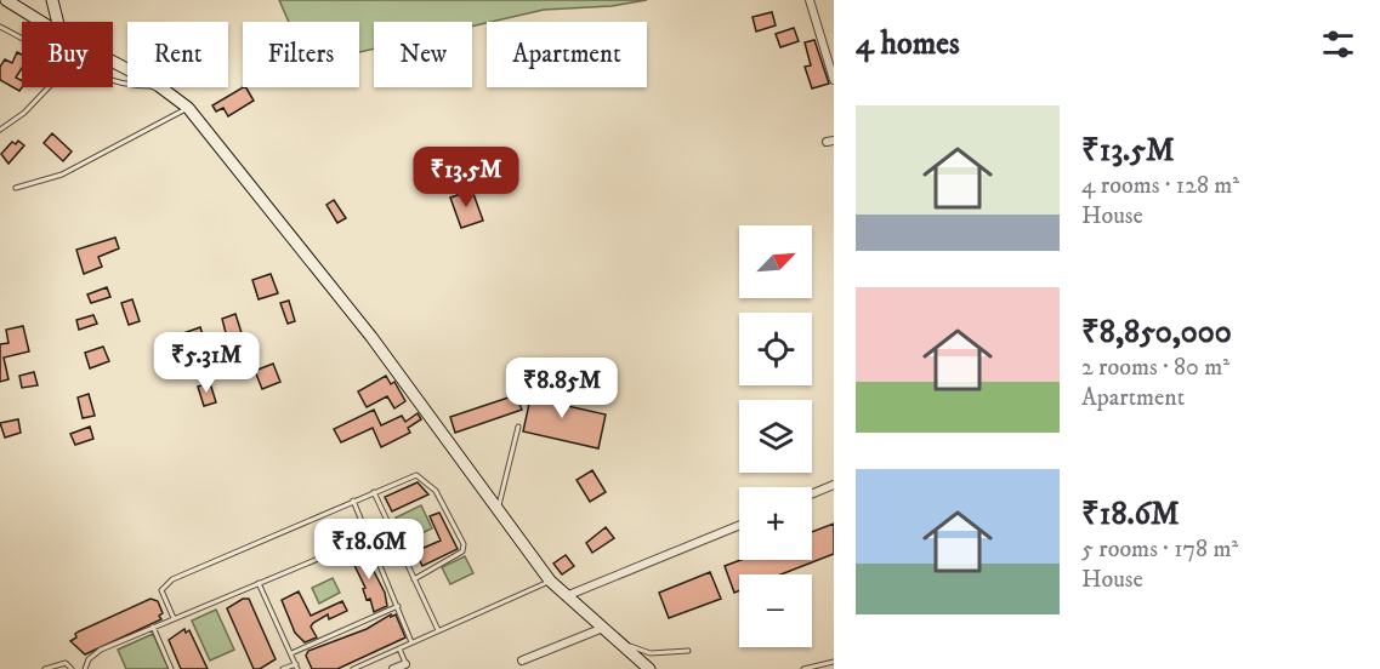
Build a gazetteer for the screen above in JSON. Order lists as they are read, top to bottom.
{
  "north": "top right",
  "page": {
    "heading": "4 homes",
    "chip": [
      "Buy",
      "Rent",
      "Filters",
      "New",
      "Apartment"
    ],
    "list": [
      {
        "name": "₹13.5M",
        "note": "4 rooms · 128 m² · House"
      },
      {
        "name": "₹8,850,000",
        "note": "2 rooms · 80 m² · Apartment"
      },
      {
        "name": "₹18.6M",
        "note": "5 rooms · 178 m² · House"
      }
    ],
    "price": [
      "₹13.5M",
      "₹5.31M",
      "₹8.85M",
      "₹18.6M"
    ],
    "map_buttons": ["+", "−"]
  }
}
